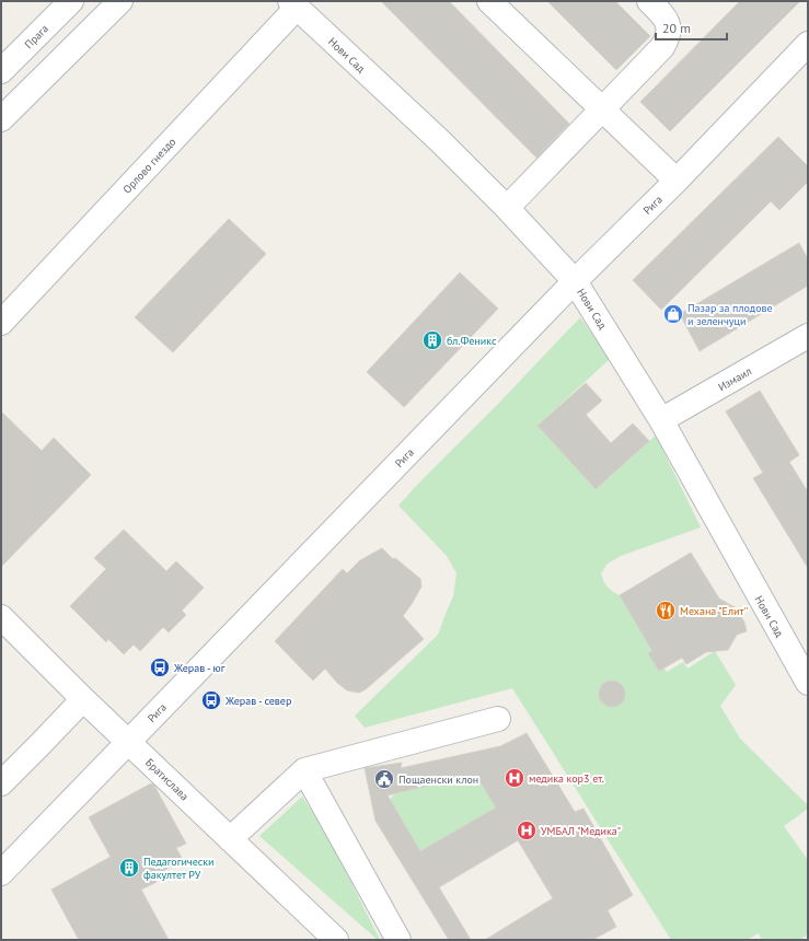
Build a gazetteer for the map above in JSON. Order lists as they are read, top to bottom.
{
  "streets": {
    "street": [
      "Прага",
      "Нови Сад",
      "Орлово гнездо",
      "Рига",
      "Измаил",
      "Братислава"
    ]
  },
  "crossings": [
    ["Нови Сад", "Орлово гнездо"],
    ["Нови Сад", "Рига"],
    ["Нови Сад", "Измаил"],
    ["Рига", "Братислава"]
  ],
  "places": {
    "shop": ["Пазар за плодове и зеленчуци"],
    "building": ["бл.Феникс", "Педагогически факултет РУ"],
    "restaurant": ["Механа \"Елит''"],
    "bus stop": ["Жерав - юг", "Жерав - север"],
    "hospital": ["медика кор3 ет.", "УМБАЛ \"Медика\""],
    "public building": ["Пощаенски клон"]
  },
  "scale_bar": "20 m"
}
